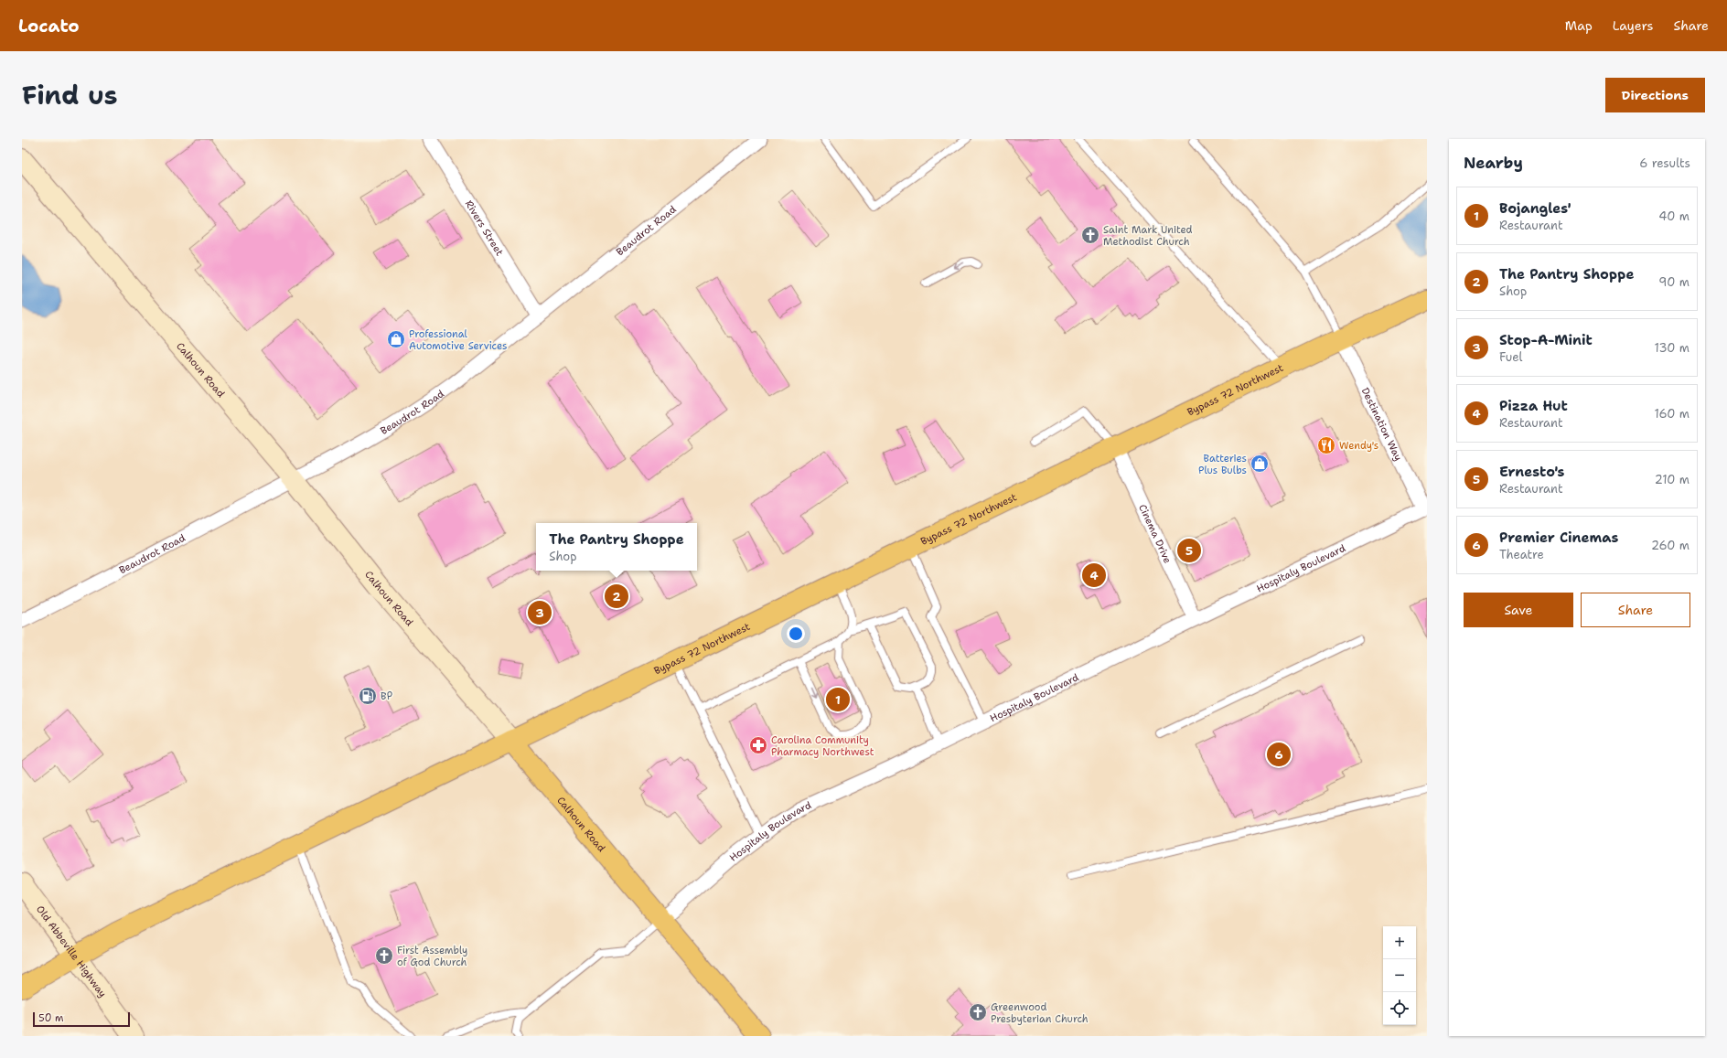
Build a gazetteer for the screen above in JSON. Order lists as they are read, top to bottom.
{
  "streets": {
    "main road": ["Calhoun Road", "Bypass 72 Northwest", "Old Abbeville Highway"],
    "street": [
      "Rivers Street",
      "Beaudrot Road",
      "Destination Way",
      "Cinema Drive",
      "Hospitaly Boulevard"
    ]
  },
  "crossings": [
    ["Rivers Street", "Beaudrot Road"],
    ["Beaudrot Road", "Calhoun Road"],
    ["Calhoun Road", "Bypass 72 Northwest"],
    ["Calhoun Road", "Hospitaly Boulevard"],
    ["Bypass 72 Northwest", "Destination Way"],
    ["Bypass 72 Northwest", "Cinema Drive"],
    ["Bypass 72 Northwest", "Old Abbeville Highway"],
    ["Destination Way", "Hospitaly Boulevard"],
    ["Cinema Drive", "Hospitaly Boulevard"]
  ],
  "places": {
    "church": ["Saint Mark United Methodist Church", "First Assembly of God Church", "Greenwood Presbyterian Church"],
    "shop": ["Professional Automotive Services", "Batteries Plus Bulbs"],
    "restaurant": ["Wendy's"],
    "fuel station": ["BP"],
    "pharmacy": ["Carolina Community Pharmacy Northwest"]
  },
  "scale_bar": "50 m",
  "page": {
    "header": "Locato",
    "nav": ["Map", "Layers", "Share"],
    "title": "Find us",
    "buttons": [
      "Directions",
      ["Save", "Share"]
    ],
    "heading": ["Nearby", "6 results"],
    "list": [
      {
        "mark": "1",
        "name": "Bojangles'",
        "note": "Restaurant",
        "value": "40 m"
      },
      {
        "mark": "2",
        "name": "The Pantry Shoppe",
        "note": "Shop",
        "value": "90 m"
      },
      {
        "mark": "3",
        "name": "Stop-A-Minit",
        "note": "Fuel",
        "value": "130 m"
      },
      {
        "mark": "4",
        "name": "Pizza Hut",
        "note": "Restaurant",
        "value": "160 m"
      },
      {
        "mark": "5",
        "name": "Ernesto's",
        "note": "Restaurant",
        "value": "210 m"
      },
      {
        "mark": "6",
        "name": "Premier Cinemas",
        "note": "Theatre",
        "value": "260 m"
      }
    ],
    "popup": ["The Pantry Shoppe", "Shop"],
    "pins": [
      "5",
      "4",
      "2",
      "3",
      "1",
      "6"
    ],
    "map_buttons": ["+", "−"],
    "scale": "50 m"
  }
}
